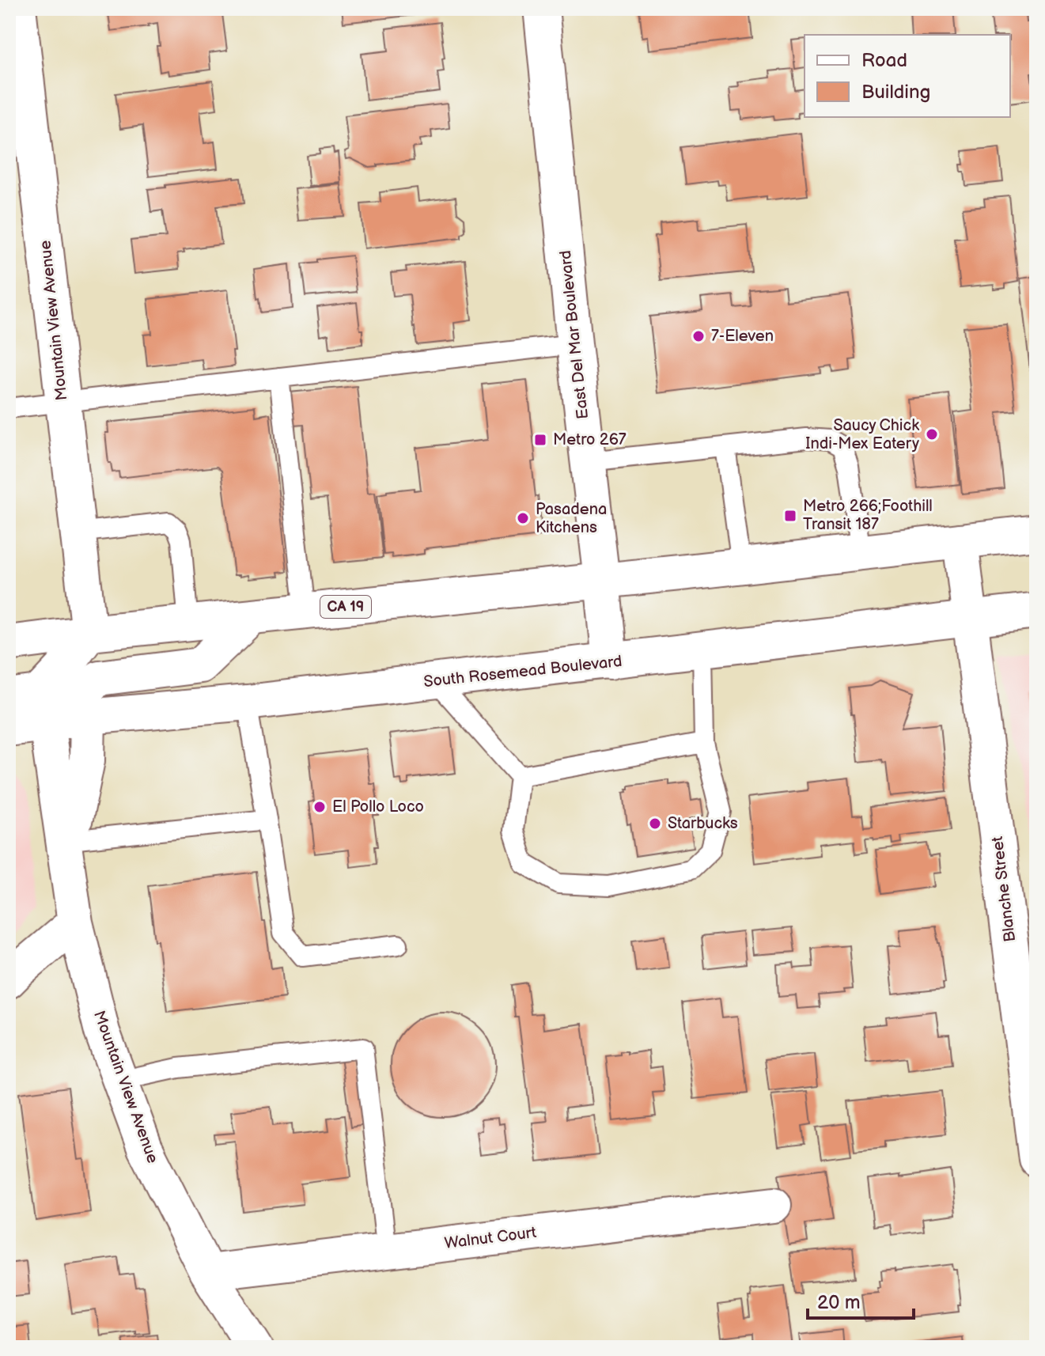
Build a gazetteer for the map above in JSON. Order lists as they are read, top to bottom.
{
  "streets": {
    "main road": [
      "Mountain View Avenue",
      "East Del Mar Boulevard",
      "CA 19",
      "South Rosemead Boulevard",
      "Blanche Street",
      "Walnut Court"
    ]
  },
  "crossings": [
    ["Mountain View Avenue", "CA 19"],
    ["Mountain View Avenue", "South Rosemead Boulevard"],
    ["Mountain View Avenue", "Walnut Court"],
    ["East Del Mar Boulevard", "CA 19"],
    ["East Del Mar Boulevard", "South Rosemead Boulevard"],
    ["CA 19", "Blanche Street"],
    ["South Rosemead Boulevard", "Blanche Street"]
  ],
  "places": {
    "other": [
      "7-Eleven",
      "Saucy Chick Indi-Mex Eatery",
      "Pasadena Kitchens",
      "El Pollo Loco",
      "Starbucks"
    ],
    "transit": ["Metro 267", "Metro 266;Foothill Transit 187"]
  },
  "legend": ["Road", "Building"],
  "scale_bar": "20 m"
}
